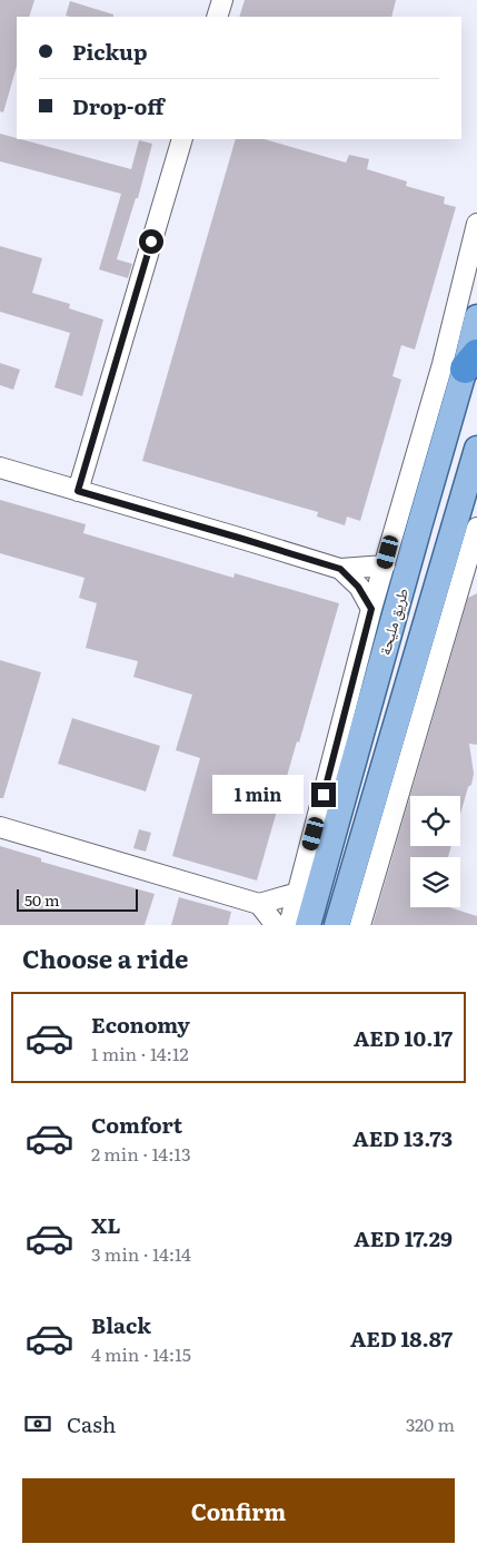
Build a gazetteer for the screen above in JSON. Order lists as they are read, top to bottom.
{
  "streets": {
    "main road": ["طريق مليحة"]
  },
  "scale_bar": "50 m",
  "page": {
    "banner": ["Pickup", "Drop-off"],
    "bubble": "1 min",
    "scale": "50 m",
    "heading": "Choose a ride",
    "list": [
      {
        "name": "Economy",
        "note": "1 min · 14:12",
        "value": "AED 10.17"
      },
      {
        "name": "Comfort",
        "note": "2 min · 14:13",
        "value": "AED 13.73"
      },
      {
        "name": "XL",
        "note": "3 min · 14:14",
        "value": "AED 17.29"
      },
      {
        "name": "Black",
        "note": "4 min · 14:15",
        "value": "AED 18.87"
      }
    ],
    "pay": ["Cash", "320 m"],
    "buttons": "Confirm"
  }
}
